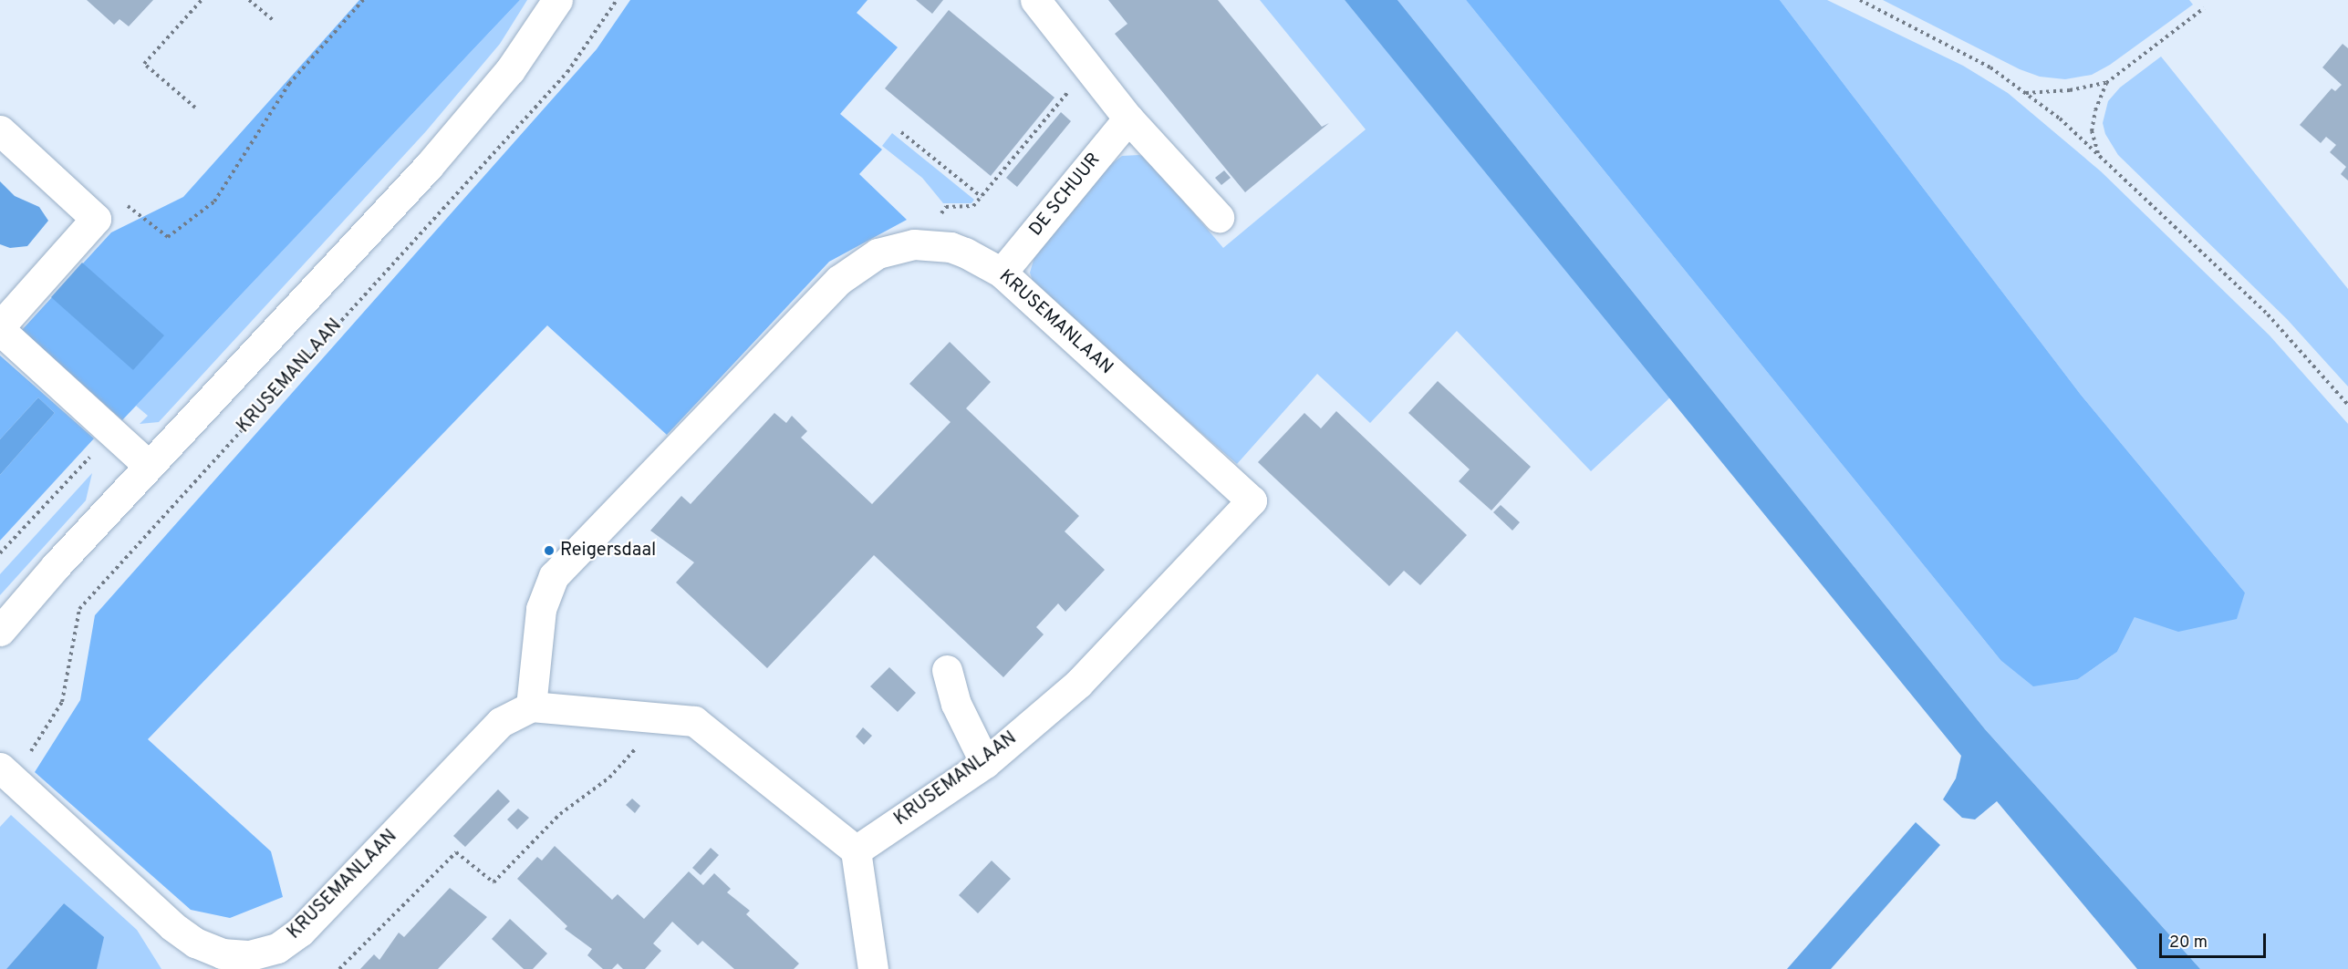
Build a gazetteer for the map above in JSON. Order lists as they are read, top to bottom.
{
  "streets": {
    "main road": ["DE SCHUUR", "KRUSEMANLAAN"]
  },
  "crossings": [
    ["DE SCHUUR", "KRUSEMANLAAN"]
  ],
  "places": ["Reigersdaal"],
  "scale_bar": "20 m"
}
